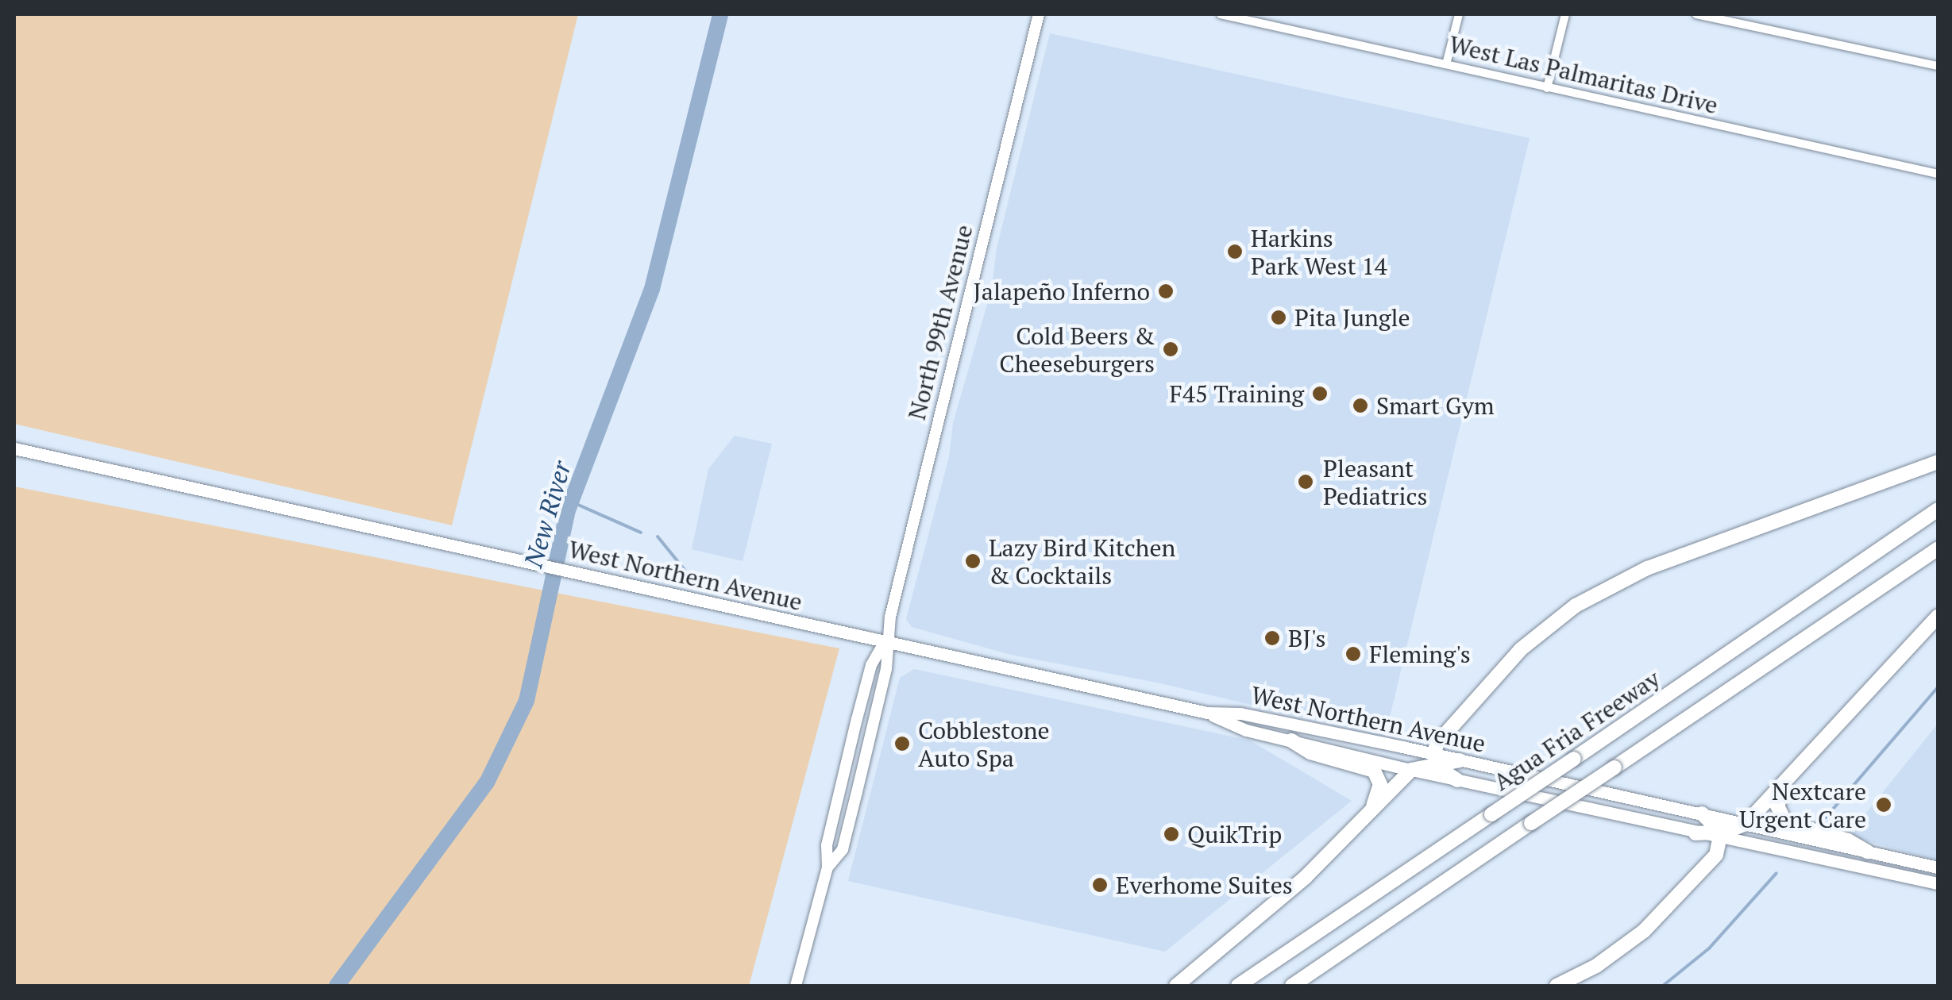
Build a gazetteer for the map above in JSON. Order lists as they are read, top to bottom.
{
  "streets": {
    "highway": ["Agua Fria Freeway"],
    "main road": ["North 99th Avenue", "West Northern Avenue"],
    "street": ["West Las Palmaritas Drive"]
  },
  "crossings": [
    ["North 99th Avenue", "West Northern Avenue"]
  ],
  "water": ["New River"],
  "places": [
    "Harkins Park West 14",
    "Jalapeño Inferno",
    "Pita Jungle",
    "Cold Beers & Cheeseburgers",
    "F45 Training",
    "Smart Gym",
    "Pleasant Pediatrics",
    "Lazy Bird Kitchen & Cocktails",
    "BJ's",
    "Fleming's",
    "Cobblestone Auto Spa",
    "Nextcare Urgent Care",
    "QuikTrip",
    "Everhome Suites"
  ]
}
